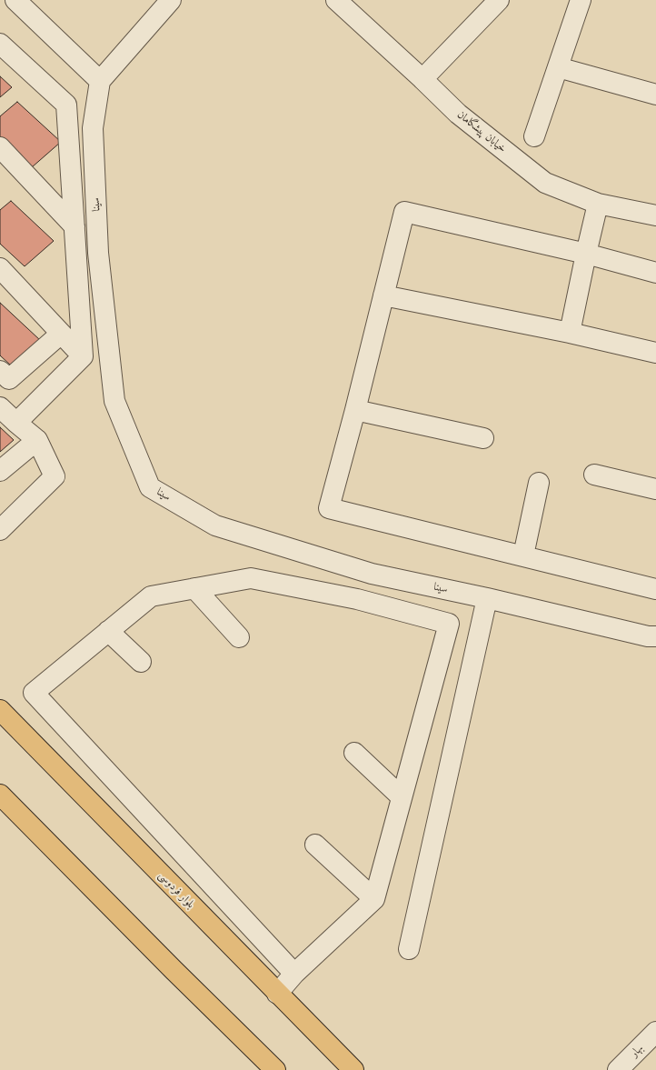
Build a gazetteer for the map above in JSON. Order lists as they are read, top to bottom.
{
  "streets": {
    "main road": ["بلوار فردوسی"],
    "street": ["خیابان پیشگامان", "سینا", "بهار"]
  }
}
